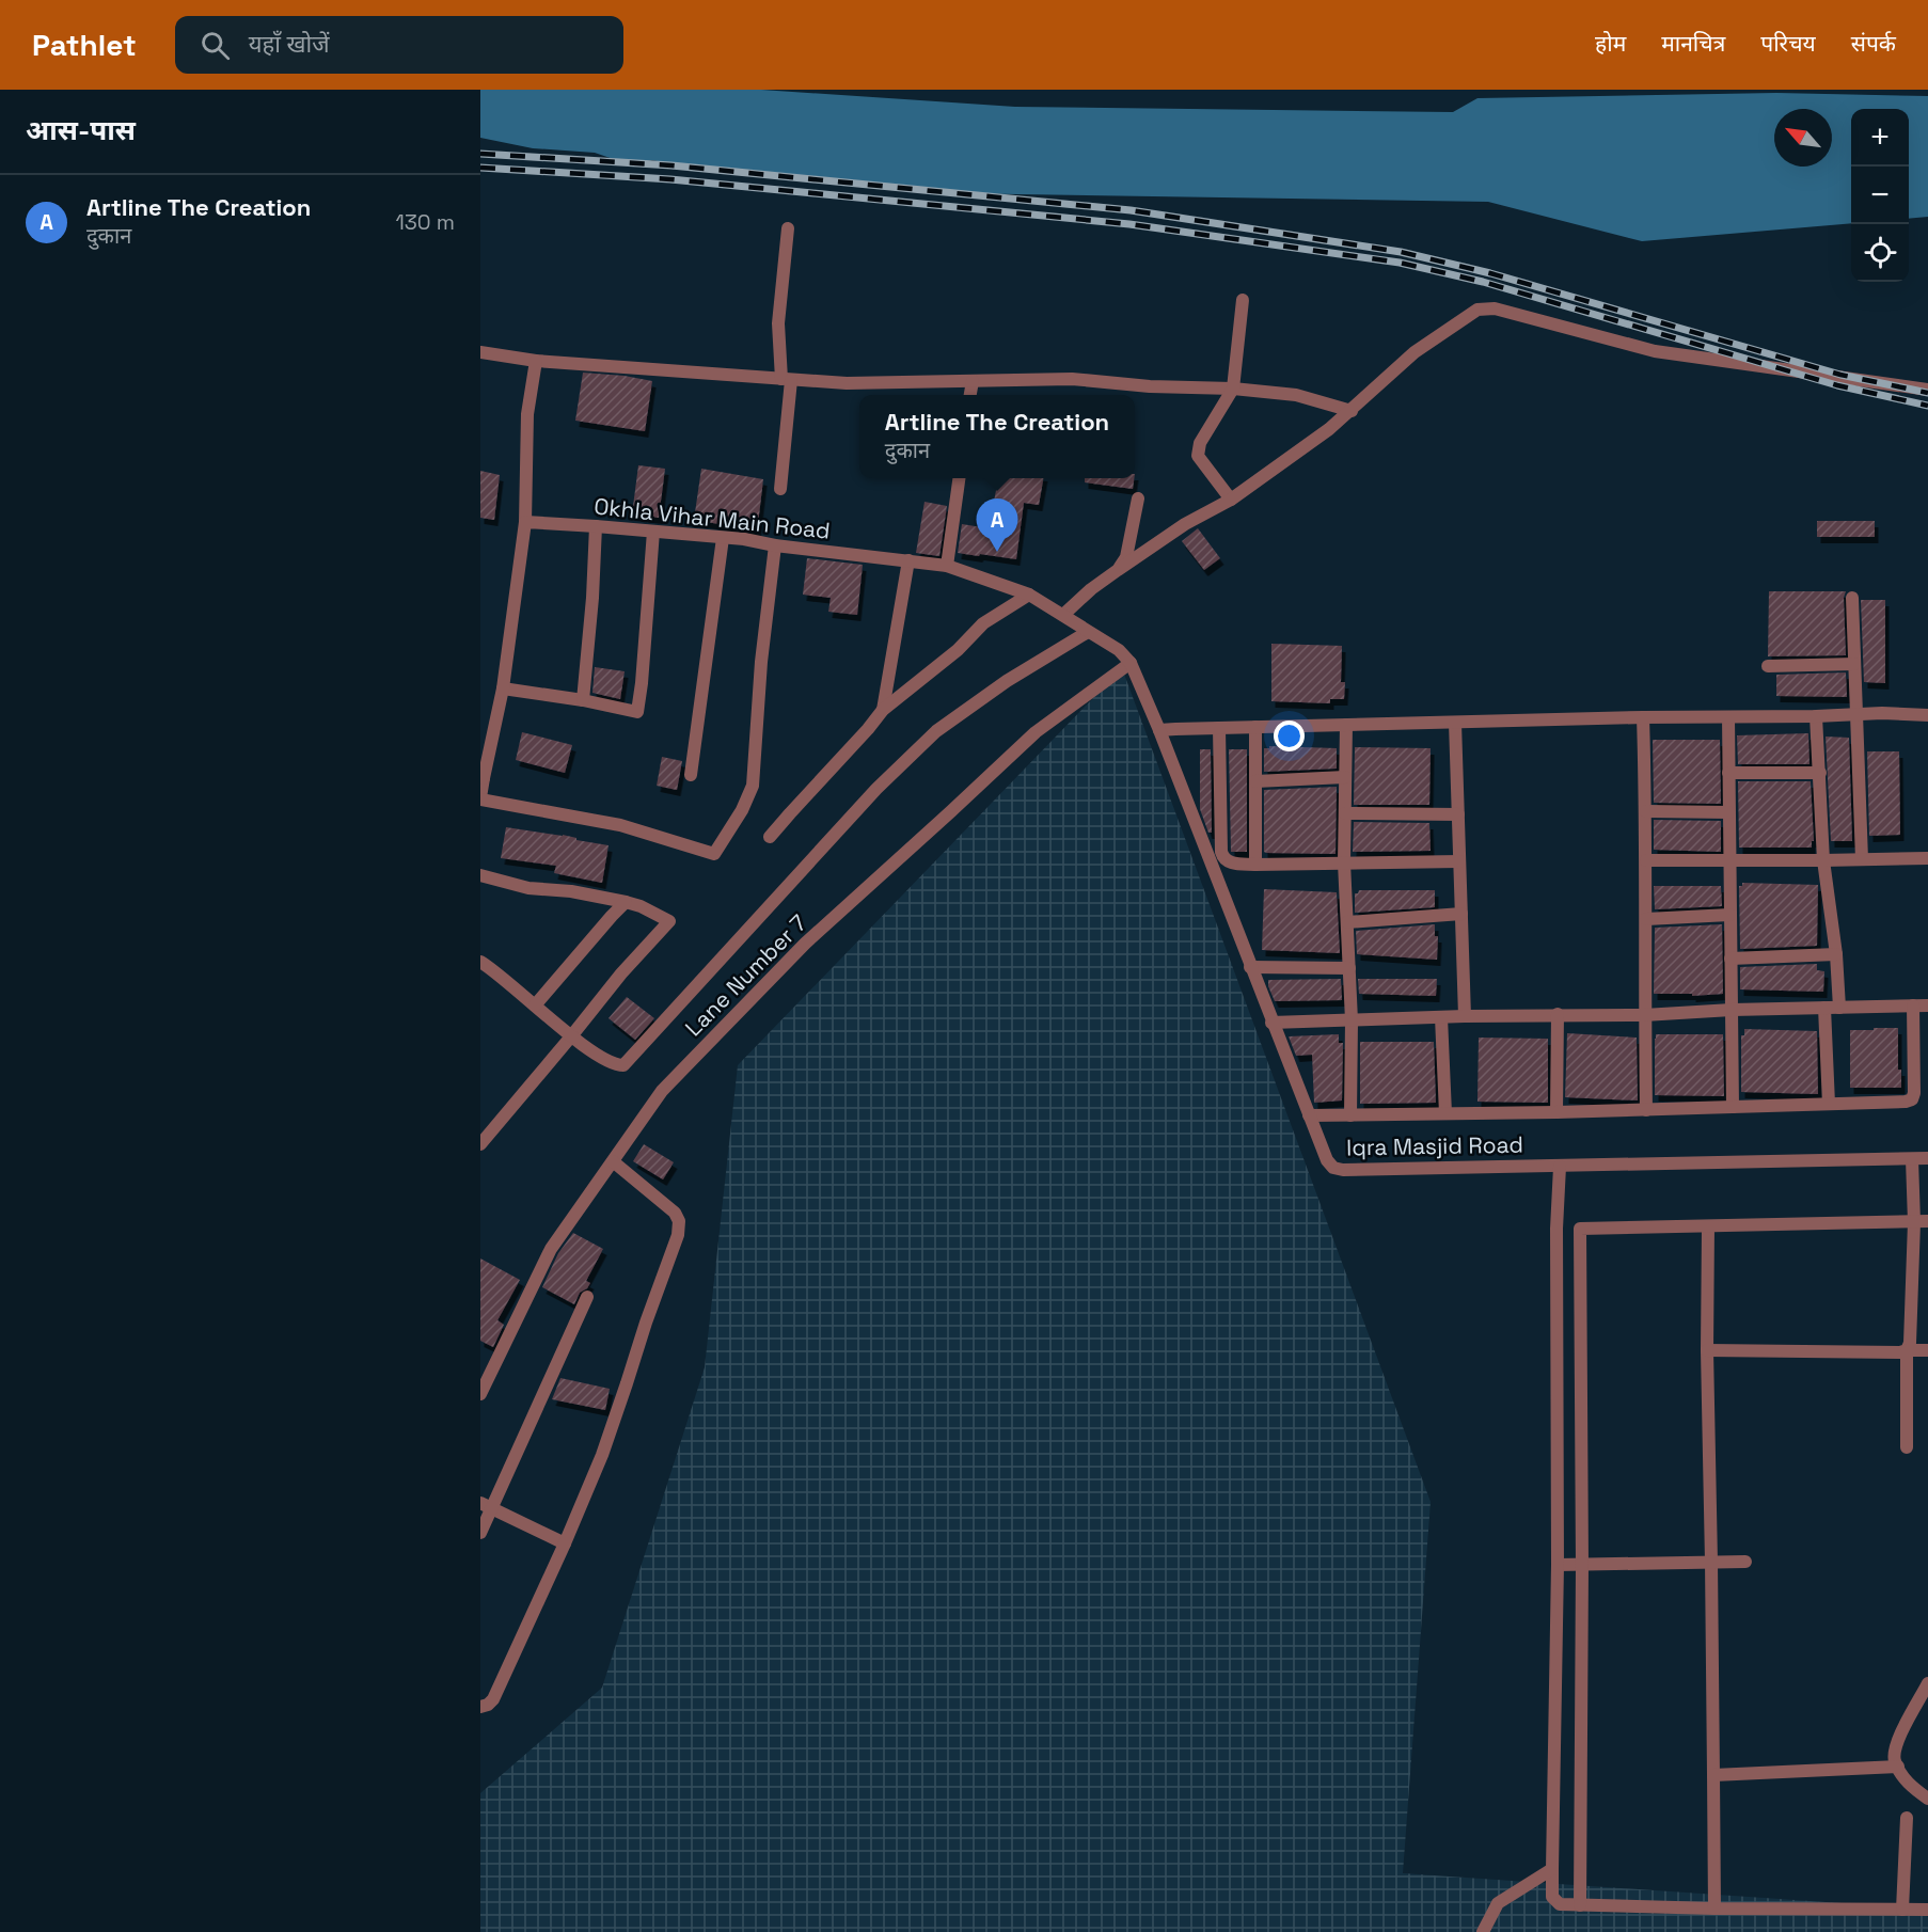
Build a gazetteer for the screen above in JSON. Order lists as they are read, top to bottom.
{
  "streets": {
    "street": ["Okhla Vihar Main Road", "Lane Number 7", "Iqra Masjid Road"]
  },
  "crossings": [
    ["Okhla Vihar Main Road", "Lane Number 7"],
    ["Okhla Vihar Main Road", "Iqra Masjid Road"],
    ["Lane Number 7", "Iqra Masjid Road"]
  ],
  "north": "top left",
  "page": {
    "header": "Pathlet",
    "search": "यहाँ खोजें",
    "nav": [
      "होम",
      "मानचित्र",
      "परिचय",
      "संपर्क"
    ],
    "heading": "आस-पास",
    "map_buttons": ["+", "−"],
    "list": [
      {
        "mark": "A",
        "name": "Artline The Creation",
        "note": "दुकान",
        "value": "130 m"
      }
    ],
    "popup": ["Artline The Creation", "दुकान"],
    "pins": "A"
  }
}
